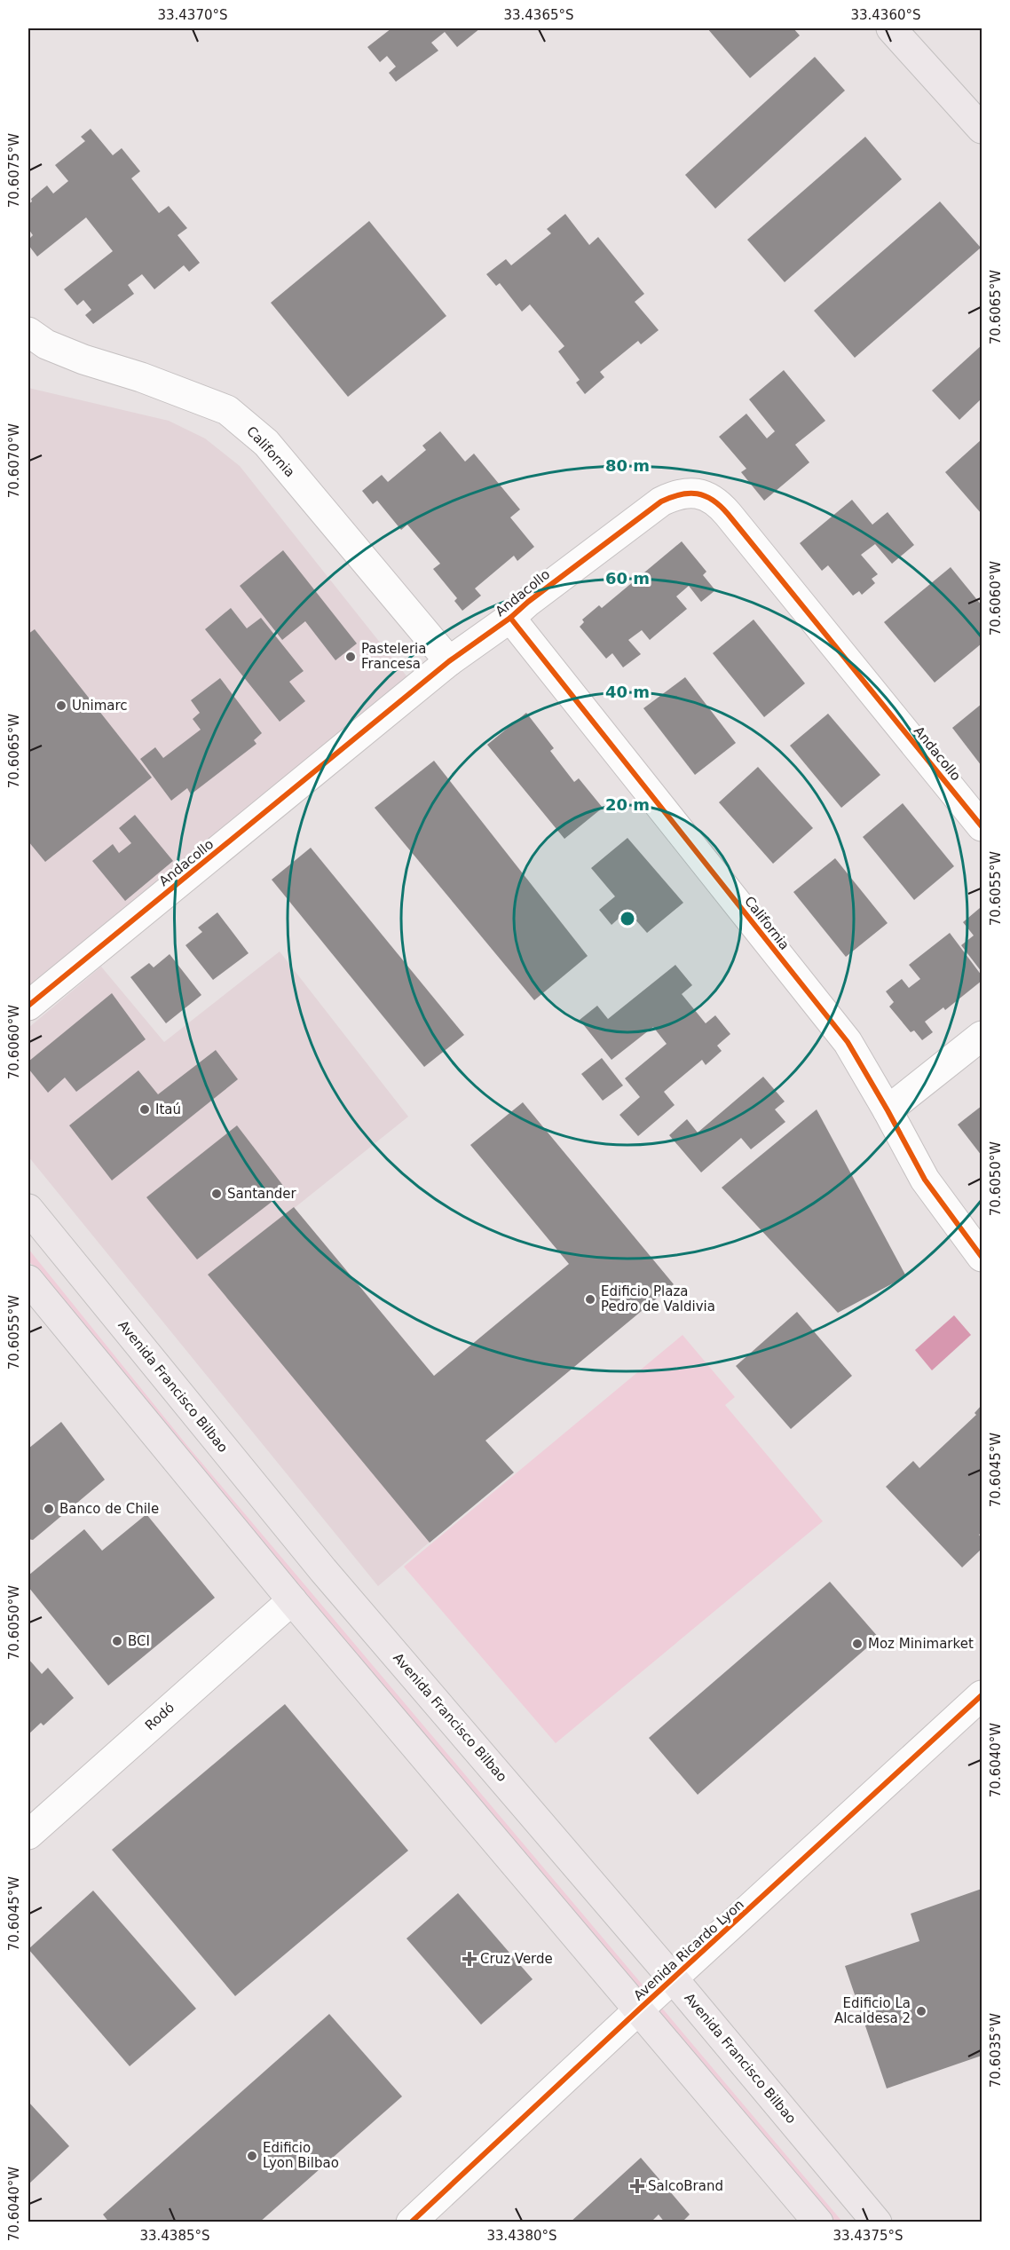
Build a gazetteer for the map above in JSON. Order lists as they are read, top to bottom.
{
  "streets": {
    "main road": ["Avenida Francisco Bilbao"],
    "street": [
      "California",
      "Andacollo",
      "Rodó",
      "Avenida Ricardo Lyon"
    ]
  },
  "crossings": [
    ["California", "Andacollo"],
    ["Avenida Francisco Bilbao", "Avenida Ricardo Lyon"]
  ],
  "places": {
    "other": [
      "Pasteleria Francesa",
      "Unimarc",
      "Itaú",
      "Santander",
      "Edificio Plaza Pedro de Valdivia",
      "Banco de Chile",
      "BCI",
      "Moz Minimarket",
      "Edificio La Alcaldesa 2",
      "Edificio Lyon Bilbao"
    ],
    "health": ["Cruz Verde", "SalcoBrand"]
  },
  "coordinates": [
    "33.4370°S",
    "33.4365°S",
    "33.4360°S",
    "70.6075°W",
    "70.6065°W",
    "70.6070°W",
    "70.6060°W",
    "70.6055°W",
    "70.6050°W",
    "70.6045°W",
    "70.6040°W",
    "70.6035°W",
    "33.4385°S",
    "33.4380°S",
    "33.4375°S"
  ],
  "rings": [
    "80 m",
    "60 m",
    "40 m",
    "20 m"
  ]
}
